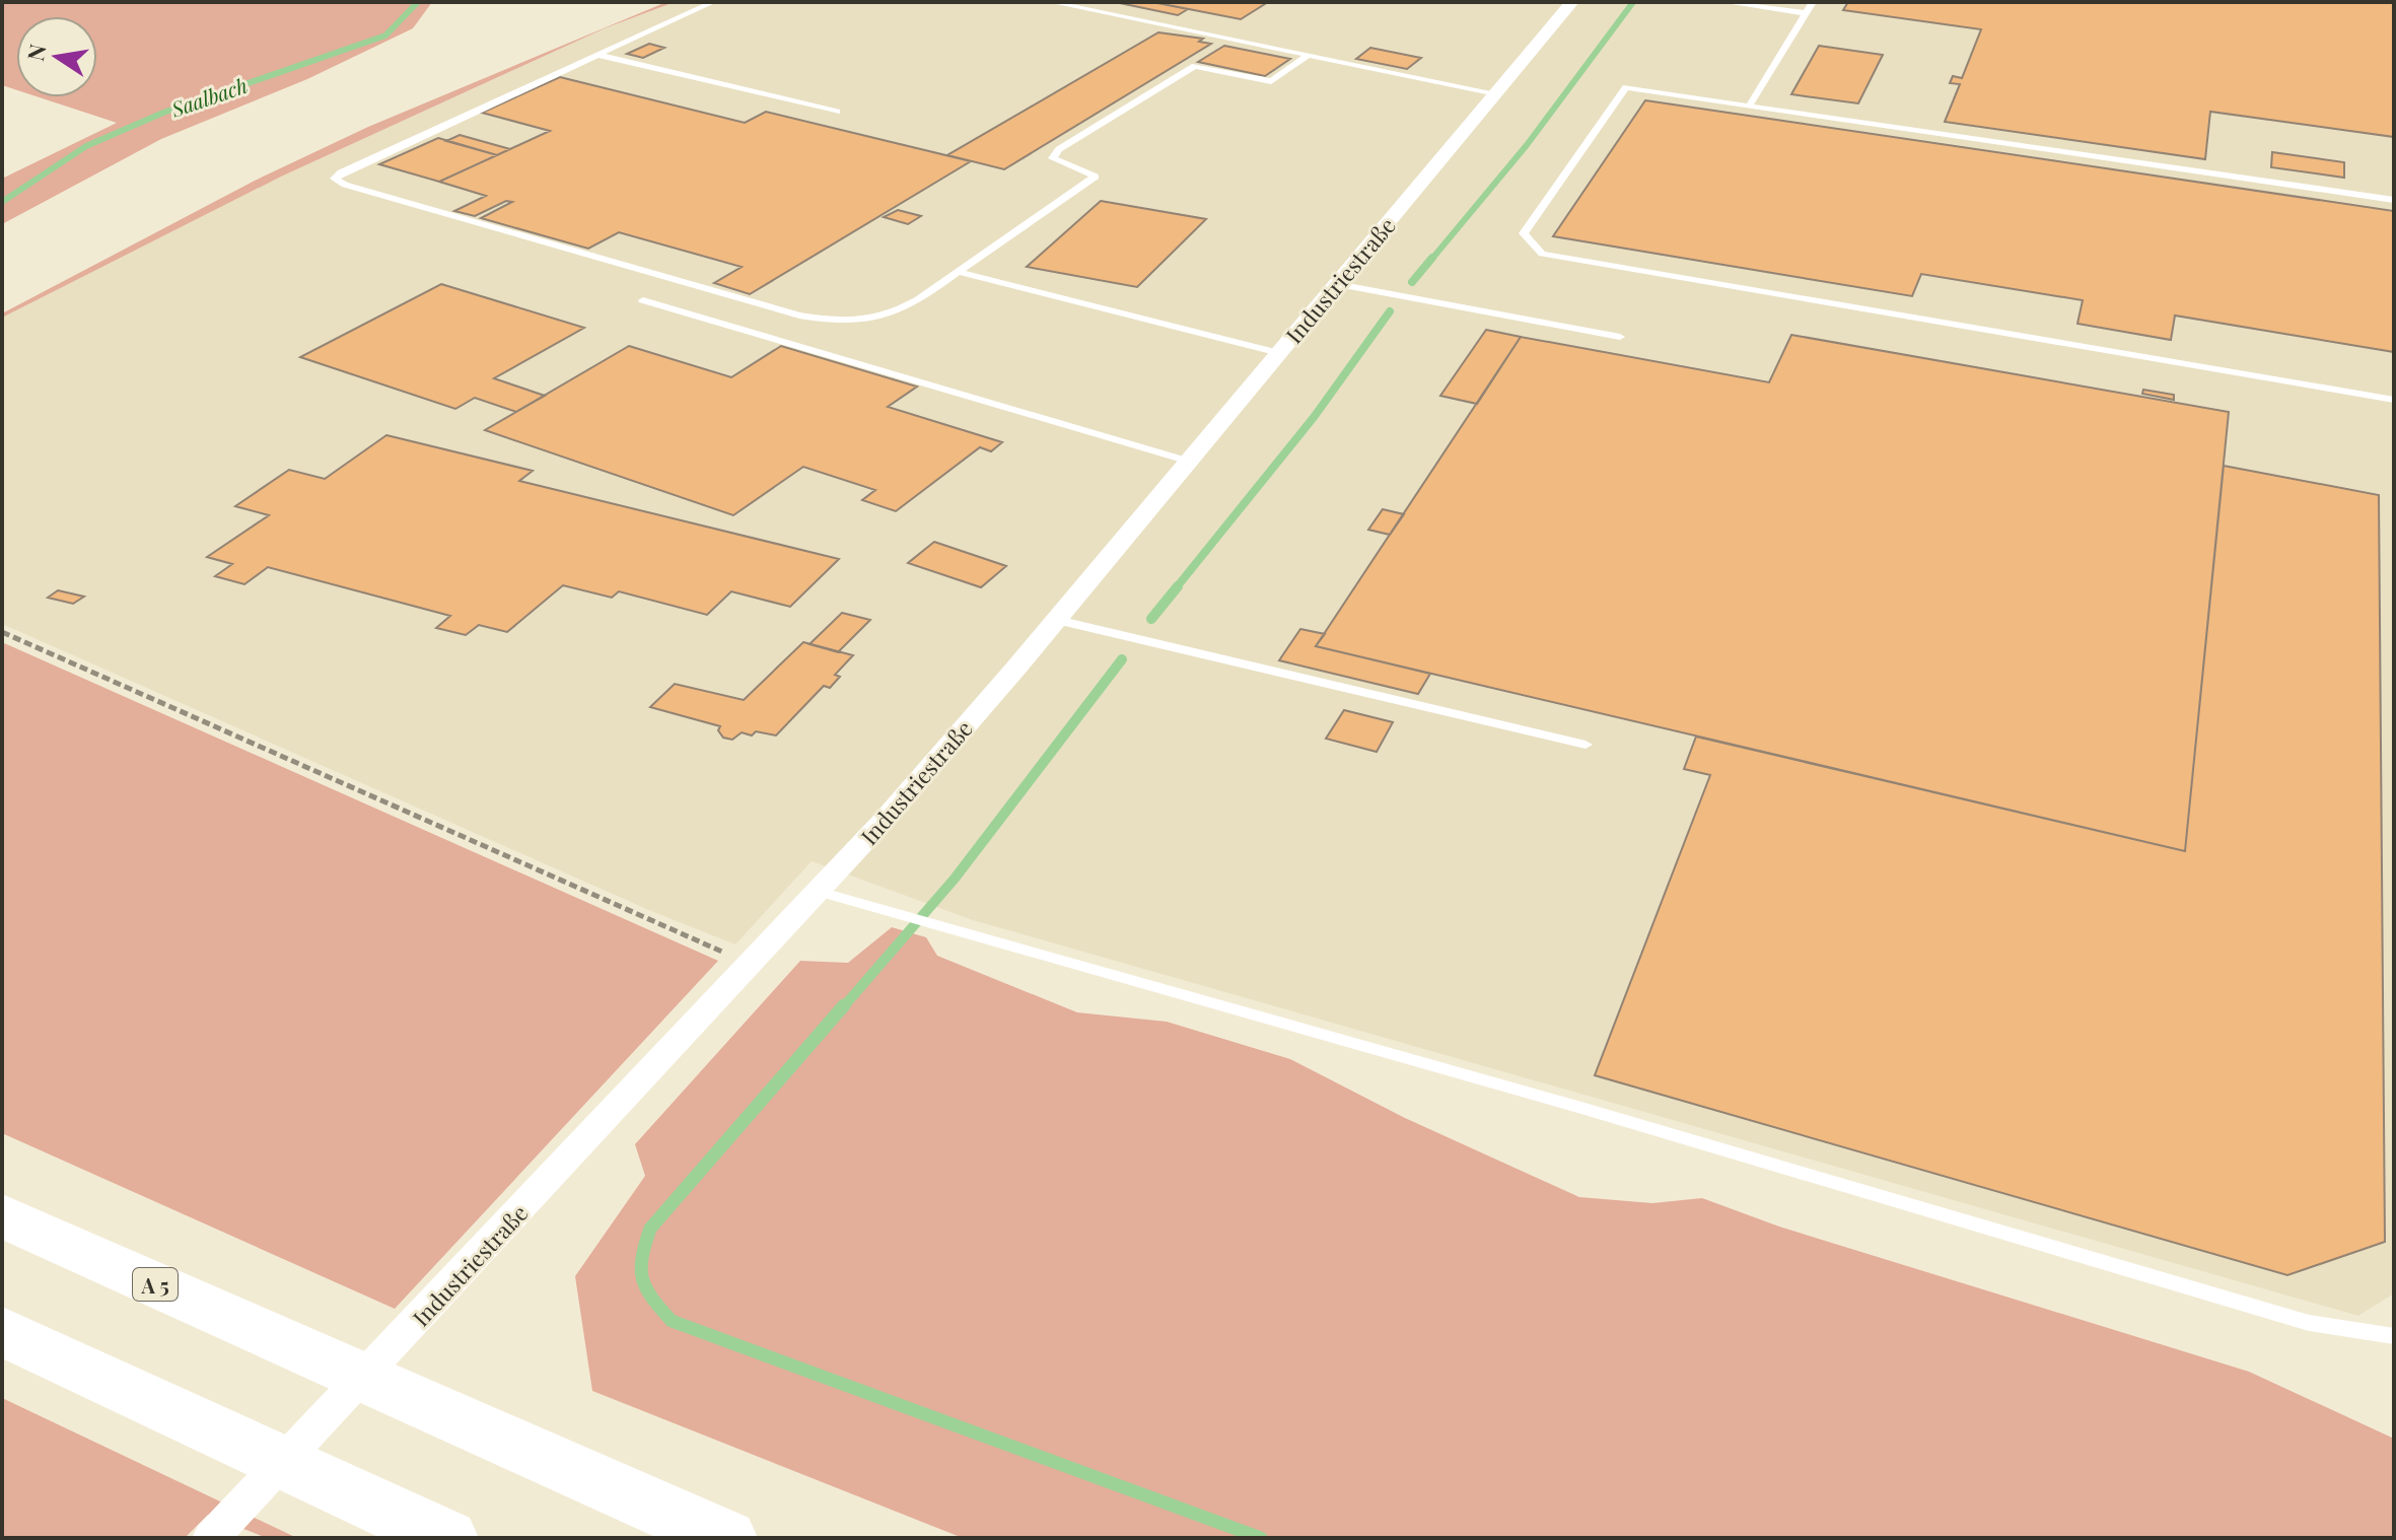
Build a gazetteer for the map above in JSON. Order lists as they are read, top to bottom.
{
  "streets": {
    "highway": ["A 5"],
    "street": ["Industriestraße"]
  },
  "water": ["Saalbach"],
  "north": "left"
}
